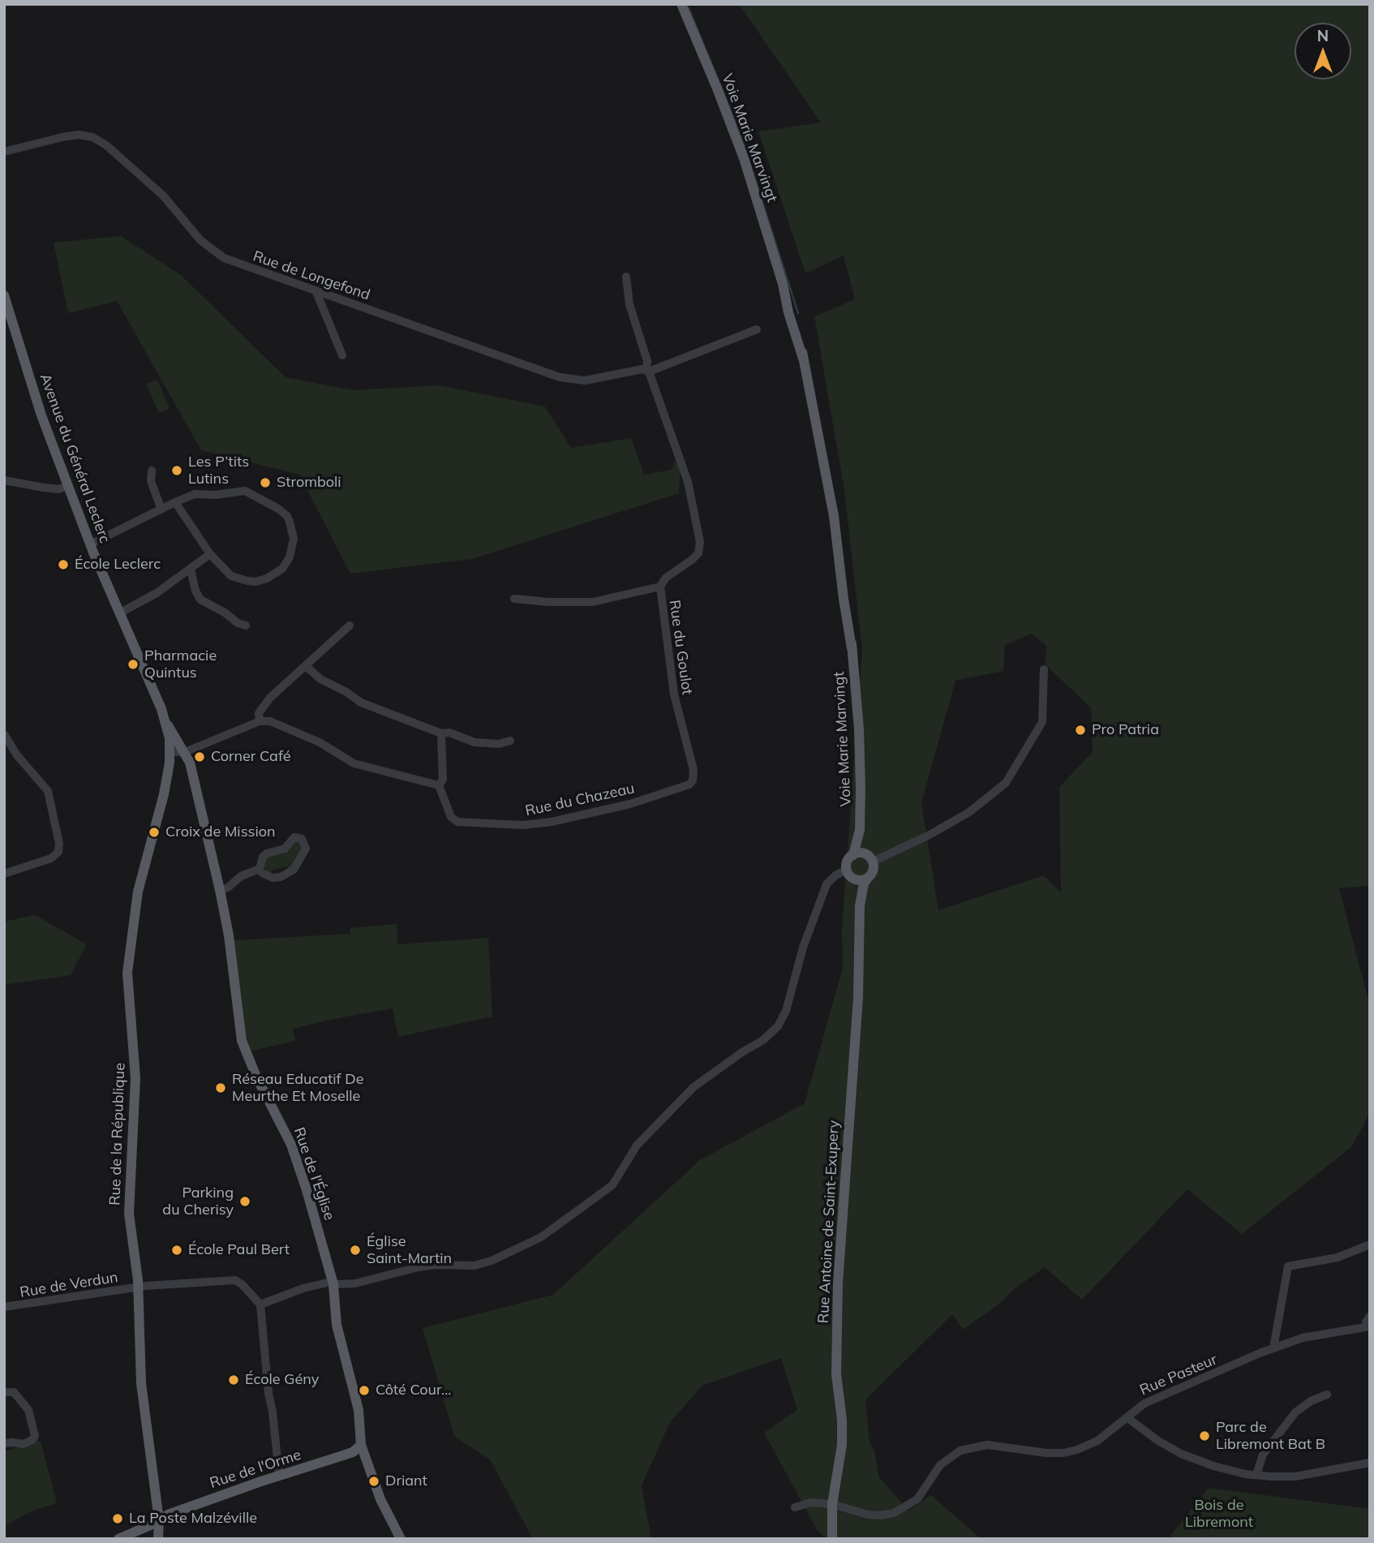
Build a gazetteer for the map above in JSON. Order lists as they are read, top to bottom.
{
  "streets": {
    "main road": [
      "Voie Marie Marvingt",
      "Avenue du Général Leclerc",
      "Rue de la République",
      "Rue de l'Église",
      "Rue Antoine de Saint-Exupery",
      "Rue de l'Orme"
    ],
    "street": [
      "Rue de Longefond",
      "Rue du Goulot",
      "Rue du Chazeau",
      "Rue de Verdun",
      "Rue Pasteur"
    ]
  },
  "crossings": [
    ["Voie Marie Marvingt", "Rue Antoine de Saint-Exupery"],
    ["Rue de Longefond", "Rue du Goulot"],
    ["Avenue du Général Leclerc", "Rue de la République"],
    ["Avenue du Général Leclerc", "Rue de l'Église"],
    ["Rue du Goulot", "Rue du Chazeau"],
    ["Rue de la République", "Rue de Verdun"],
    ["Rue de la République", "Rue de l'Orme"],
    ["Rue de l'Église", "Rue de l'Orme"],
    ["Rue Antoine de Saint-Exupery", "Rue Pasteur"]
  ],
  "parks": ["Bois de Libremont"],
  "places": [
    "Les P’tits Lutins",
    "Stromboli",
    "École Leclerc",
    "Pharmacie Quintus",
    "Pro Patria",
    "Corner Café",
    "Croix de Mission",
    "Réseau Educatif De Meurthe Et Moselle",
    "Parking du Cherisy",
    "École Paul Bert",
    "Église Saint-Martin",
    "École Gény",
    "Côté Cour...",
    "Parc de Libremont Bat B",
    "Driant",
    "La Poste Malzéville"
  ],
  "north": "top"
}
